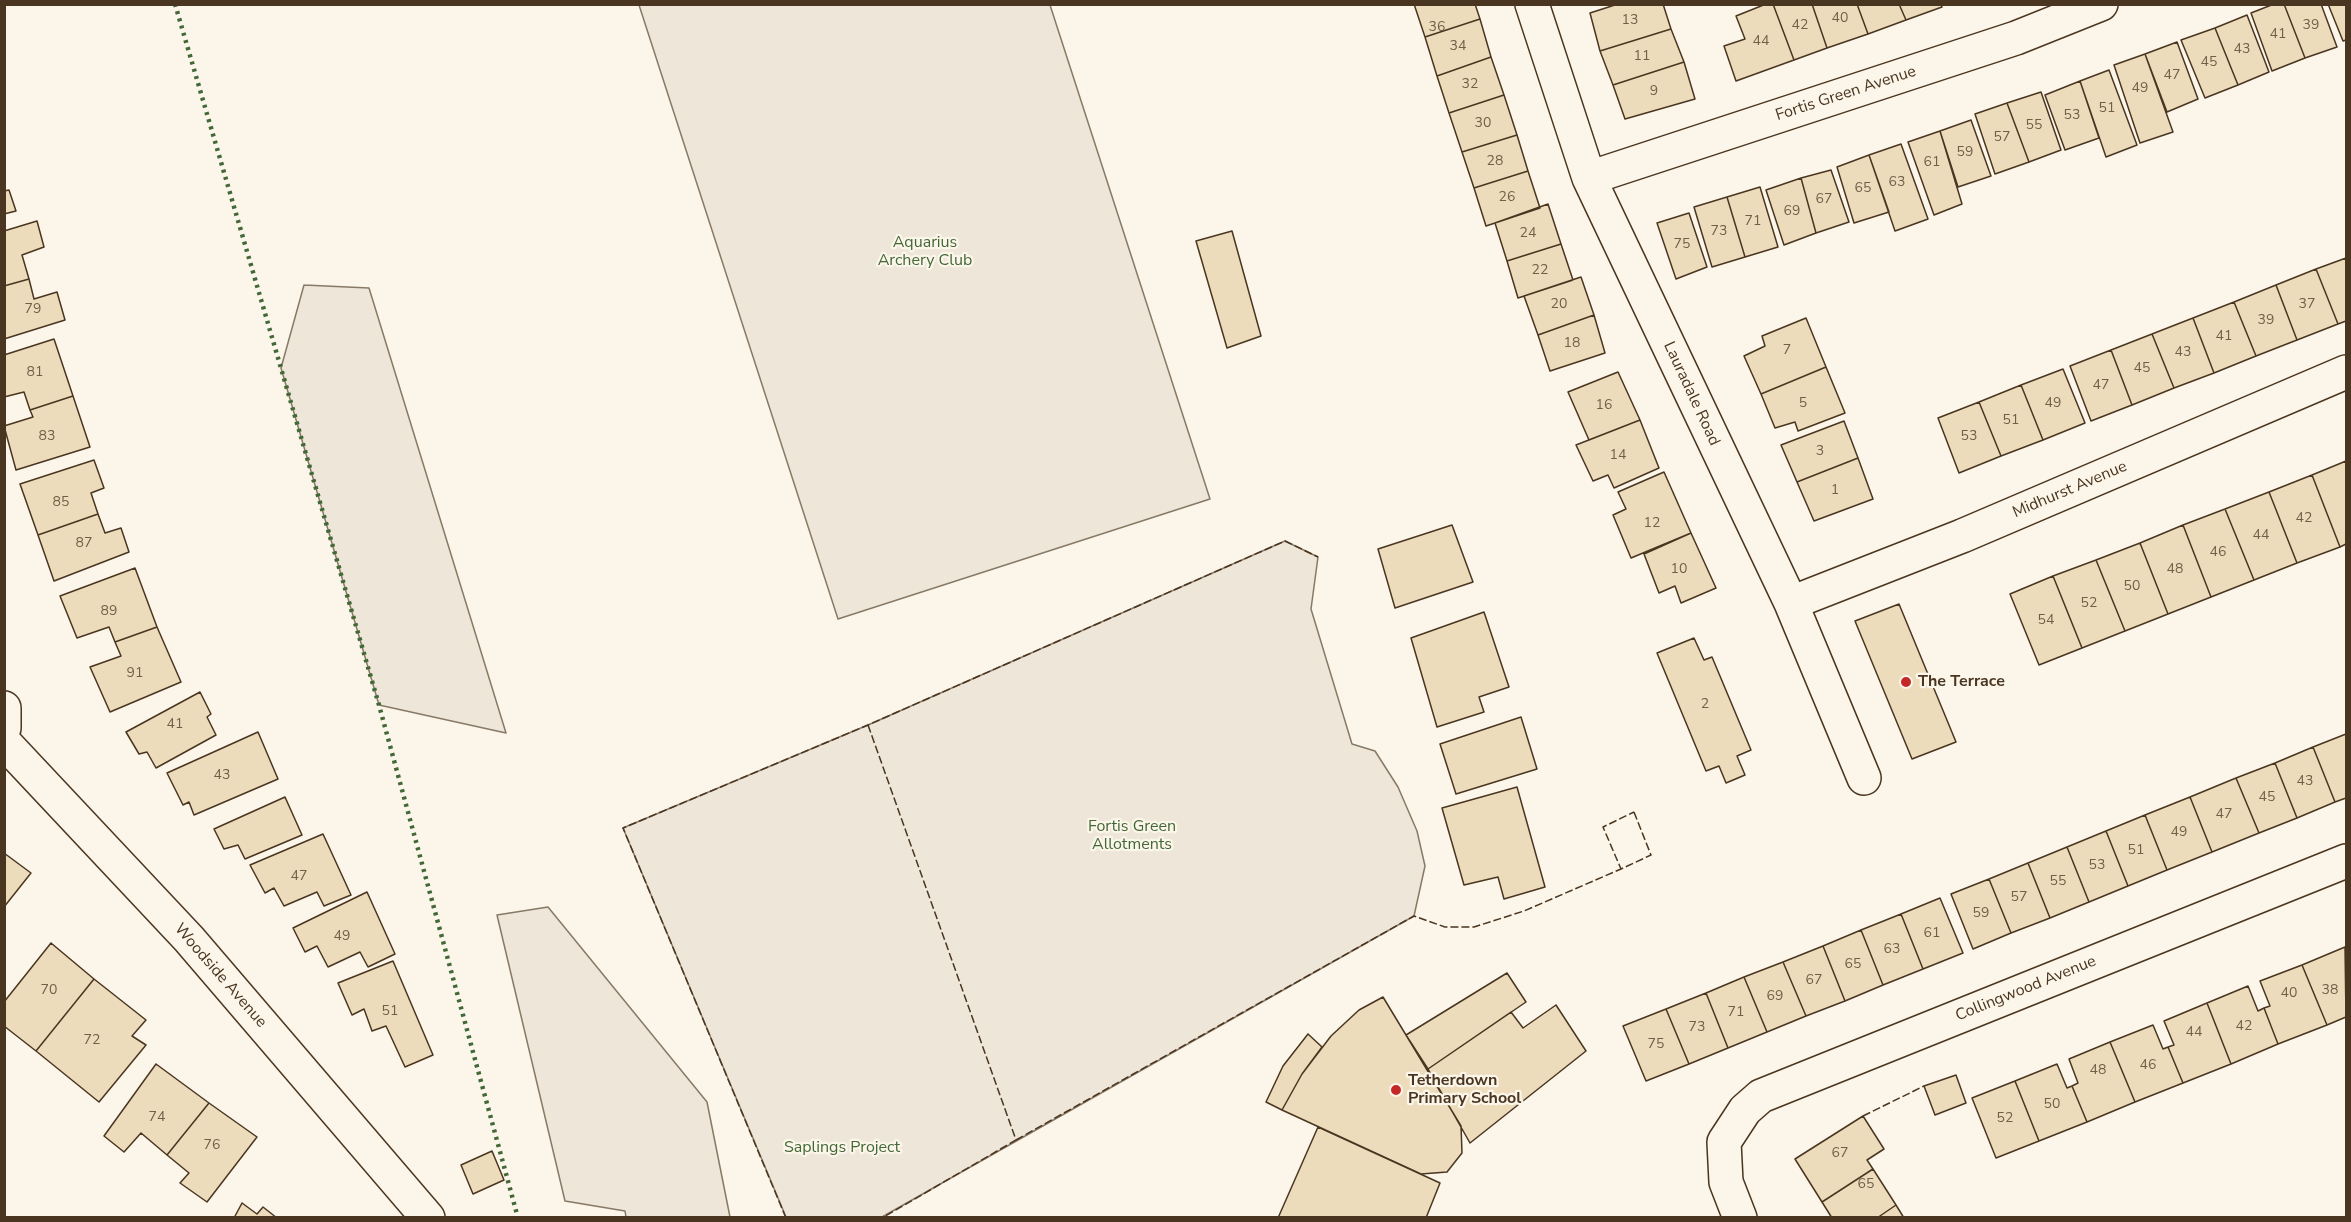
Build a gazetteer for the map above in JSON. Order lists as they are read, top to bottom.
{
  "streets": {
    "street": [
      "Fortis Green Avenue",
      "Lauradale Road",
      "Midhurst Avenue",
      "Woodside Avenue",
      "Collingwood Avenue"
    ]
  },
  "crossings": [
    ["Fortis Green Avenue", "Lauradale Road"],
    ["Lauradale Road", "Midhurst Avenue"]
  ],
  "parks": ["Aquarius Archery Club", "Fortis Green Allotments", "Saplings Project"],
  "places": ["The Terrace", "Tetherdown Primary School"],
  "house_numbers": [
    "40",
    "13",
    "42",
    "39",
    "36",
    "41",
    "44",
    "34",
    "43",
    "11",
    "45",
    "47",
    "32",
    "49",
    "9",
    "51",
    "53",
    "30",
    "55",
    "57",
    "59",
    "28",
    "61",
    "63",
    "65",
    "26",
    "67",
    "69",
    "71",
    "73",
    "24",
    "75",
    "22",
    "20",
    "37",
    "79",
    "39",
    "41",
    "18",
    "7",
    "43",
    "45",
    "81",
    "47",
    "5",
    "49",
    "16",
    "51",
    "83",
    "53",
    "3",
    "14",
    "1",
    "85",
    "42",
    "12",
    "44",
    "87",
    "46",
    "10",
    "48",
    "50",
    "52",
    "89",
    "54",
    "91",
    "2",
    "41",
    "43",
    "43",
    "45",
    "47",
    "49",
    "51",
    "53",
    "47",
    "55",
    "57",
    "59",
    "61",
    "49",
    "63",
    "65",
    "67",
    "70",
    "38",
    "40",
    "69",
    "51",
    "71",
    "42",
    "73",
    "44",
    "72",
    "75",
    "46",
    "48",
    "50",
    "74",
    "52",
    "76",
    "67",
    "65"
  ]
}
